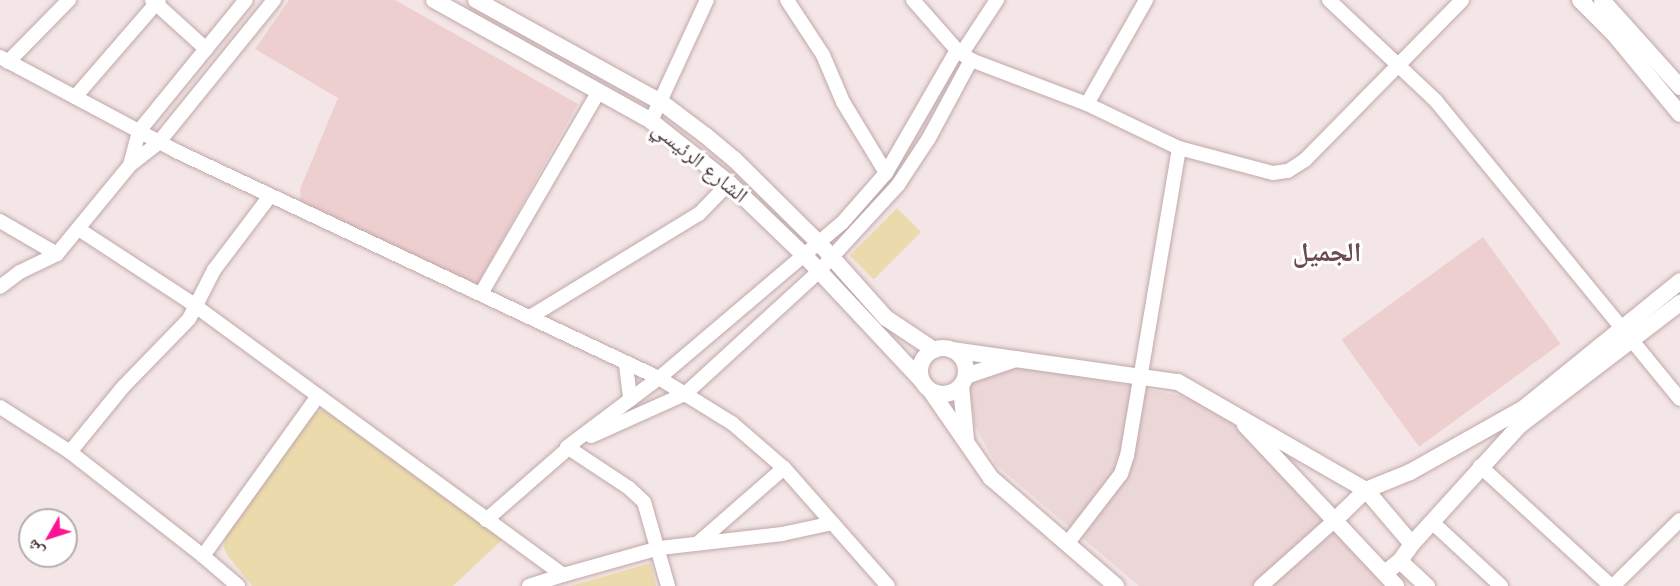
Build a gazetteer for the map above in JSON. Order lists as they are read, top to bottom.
{
  "streets": {
    "street": ["الشارع الرئيسي"]
  },
  "districts": ["الجميل"],
  "north": "bottom left"
}
